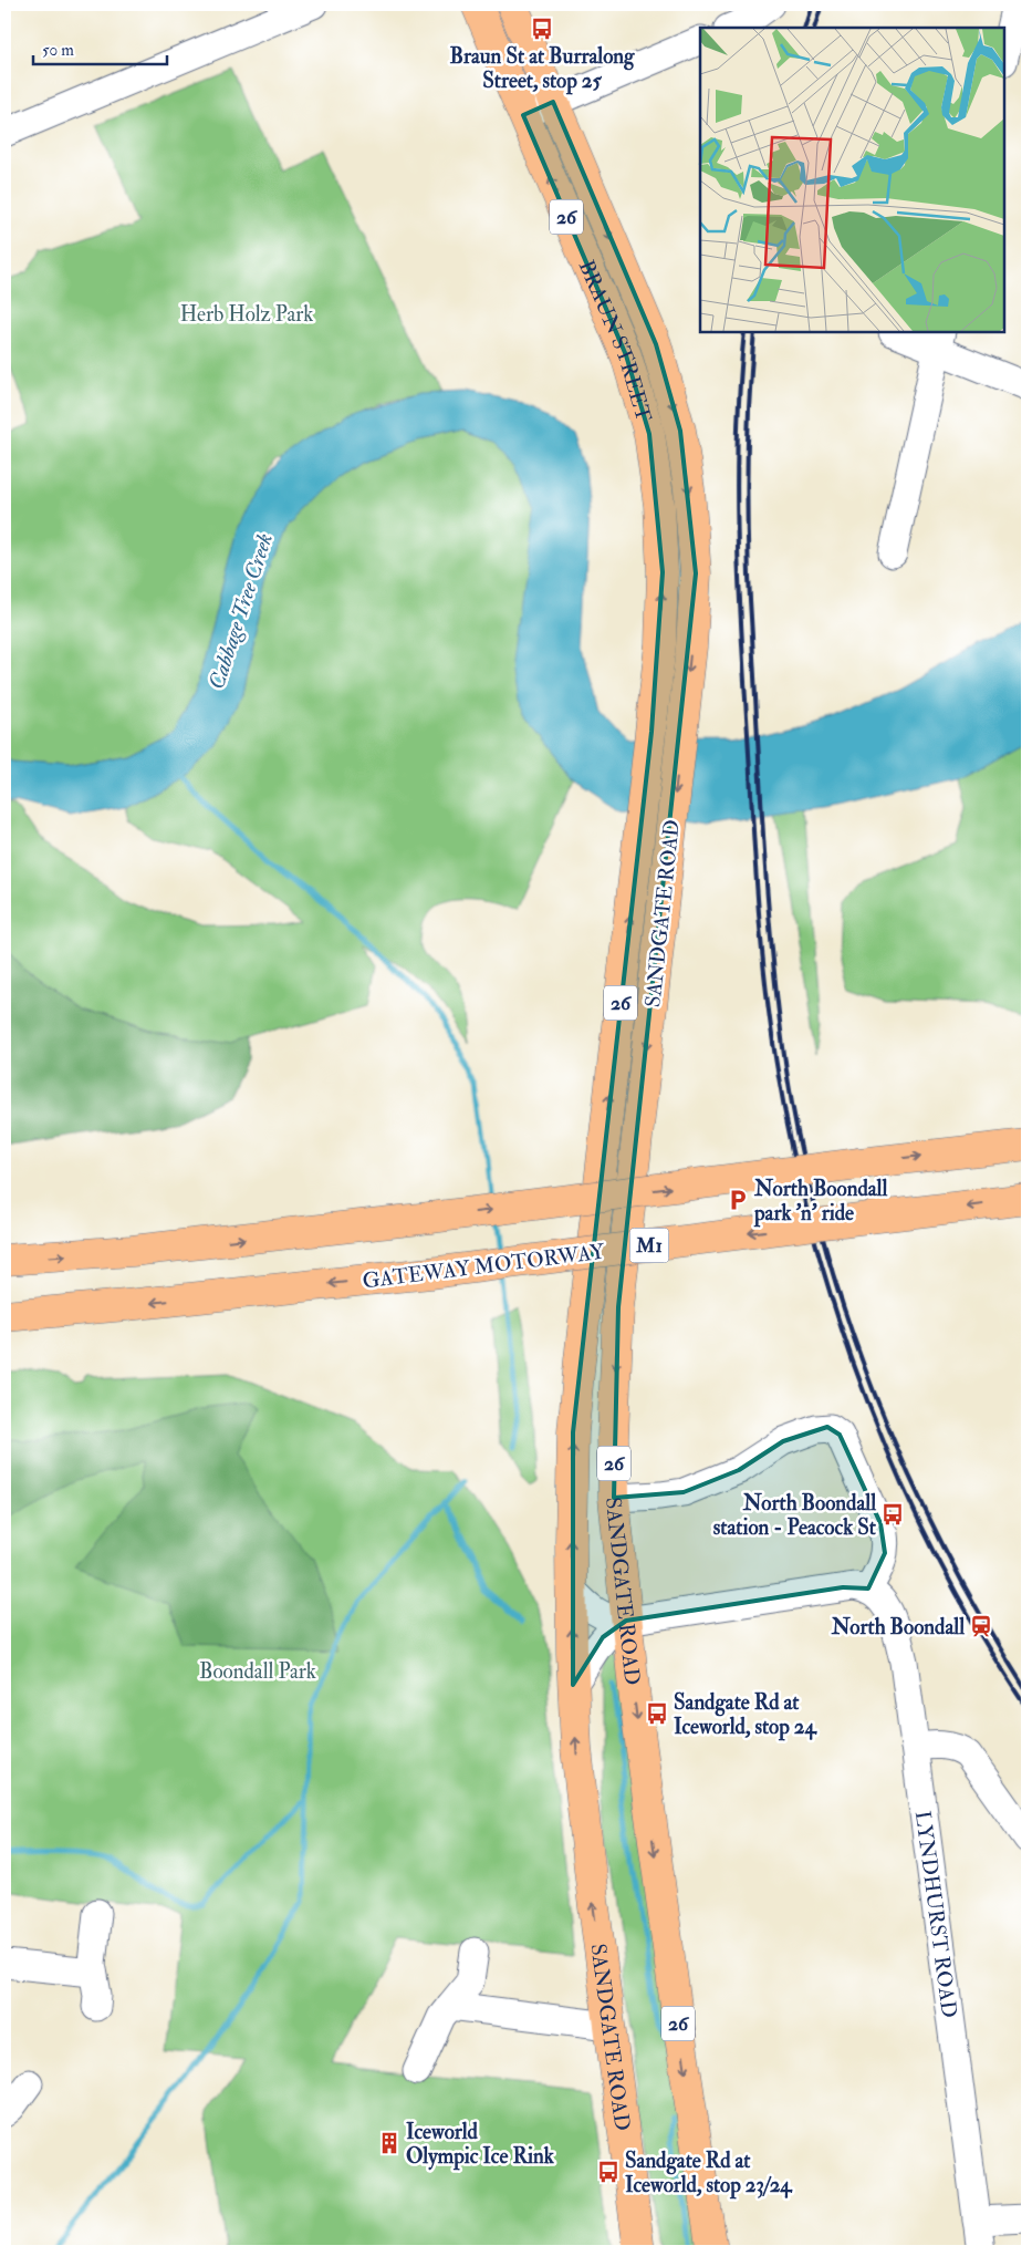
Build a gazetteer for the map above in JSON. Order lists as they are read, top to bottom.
{
  "streets": {
    "highway": [
      "26",
      "BRAUN STREET",
      "SANDGATE ROAD",
      "M1",
      "GATEWAY MOTORWAY"
    ],
    "street": ["LYNDHURST ROAD"]
  },
  "crossings": [
    ["BRAUN STREET", "SANDGATE ROAD"]
  ],
  "water": ["Cabbage Tree Creek"],
  "parks": ["Herb Holz Park", "Boondall Park"],
  "places": {
    "bus stop": [
      "Braun St at Burralong Street, stop 25",
      "North Boondall station - Peacock St",
      "Sandgate Rd at Iceworld, stop 24",
      "Sandgate Rd at Iceworld, stop 23/24"
    ],
    "parking": ["North Boondall park 'n' ride"],
    "station": ["North Boondall"],
    "building": ["Iceworld Olympic Ice Rink"]
  },
  "scale_bar": "50 m"
}
